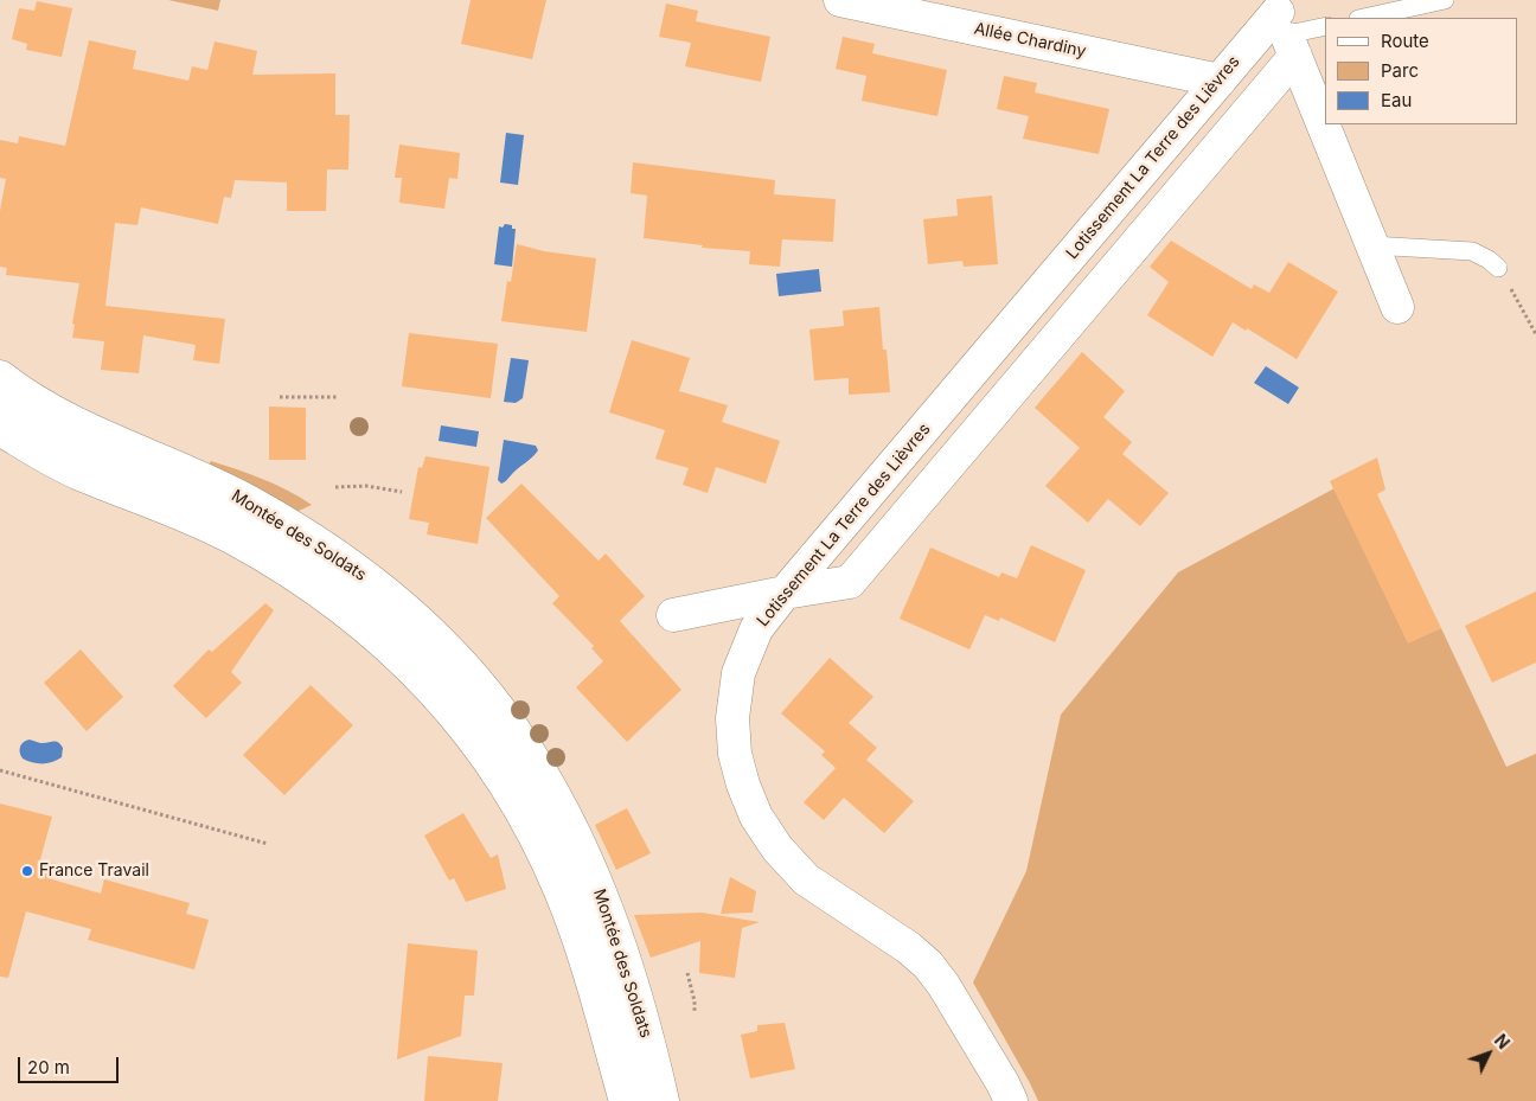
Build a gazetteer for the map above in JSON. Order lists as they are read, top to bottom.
{
  "streets": {
    "street": ["Allée Chardiny", "Lotissement La Terre des Lièvres", "Montée des Soldats"]
  },
  "crossings": [
    ["Allée Chardiny", "Lotissement La Terre des Lièvres"]
  ],
  "places": ["France Travail"],
  "legend": ["Route", "Parc", "Eau"],
  "scale_bar": "20 m",
  "north": "top right"
}
